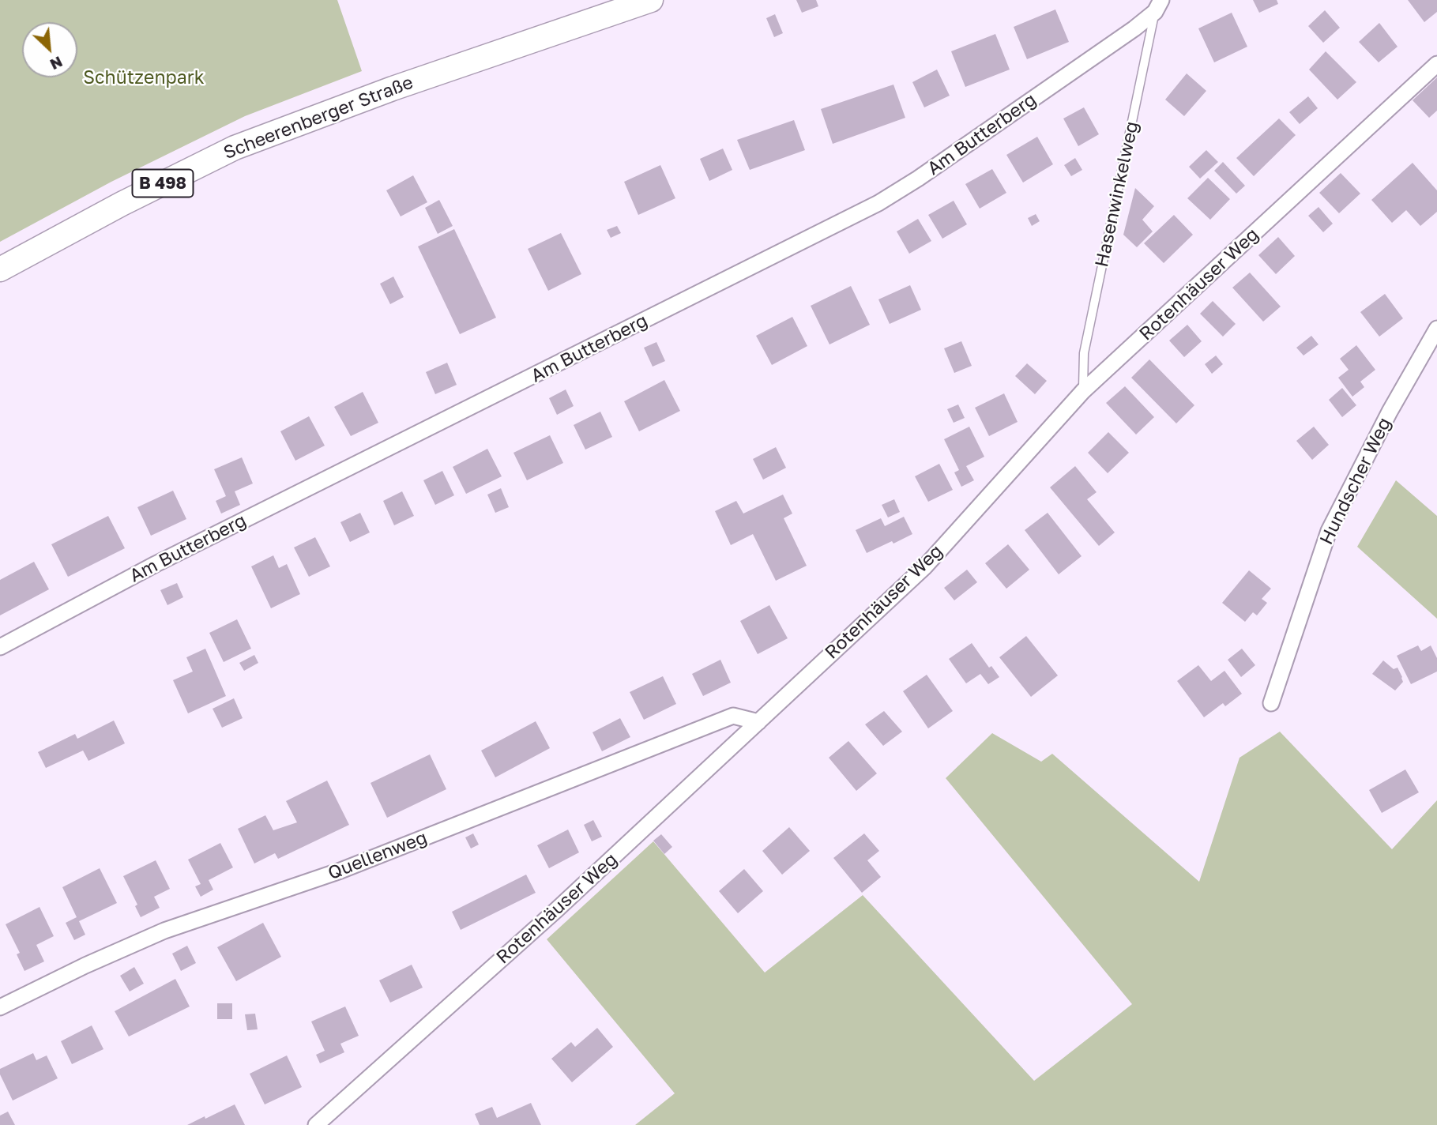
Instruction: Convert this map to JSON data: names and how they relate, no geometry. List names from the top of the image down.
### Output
{
  "streets": {
    "main road": ["Scheerenberger Straße", "B 498"],
    "street": [
      "Am Butterberg",
      "Rotenhäuser Weg",
      "Hundscher Weg",
      "Quellenweg"
    ],
    "lane": ["Hasenwinkelweg"]
  },
  "crossings": [
    ["Am Butterberg", "Hasenwinkelweg"],
    ["Hasenwinkelweg", "Rotenhäuser Weg"],
    ["Rotenhäuser Weg", "Quellenweg"]
  ],
  "parks": ["Schützenpark"],
  "north": "bottom right"
}
